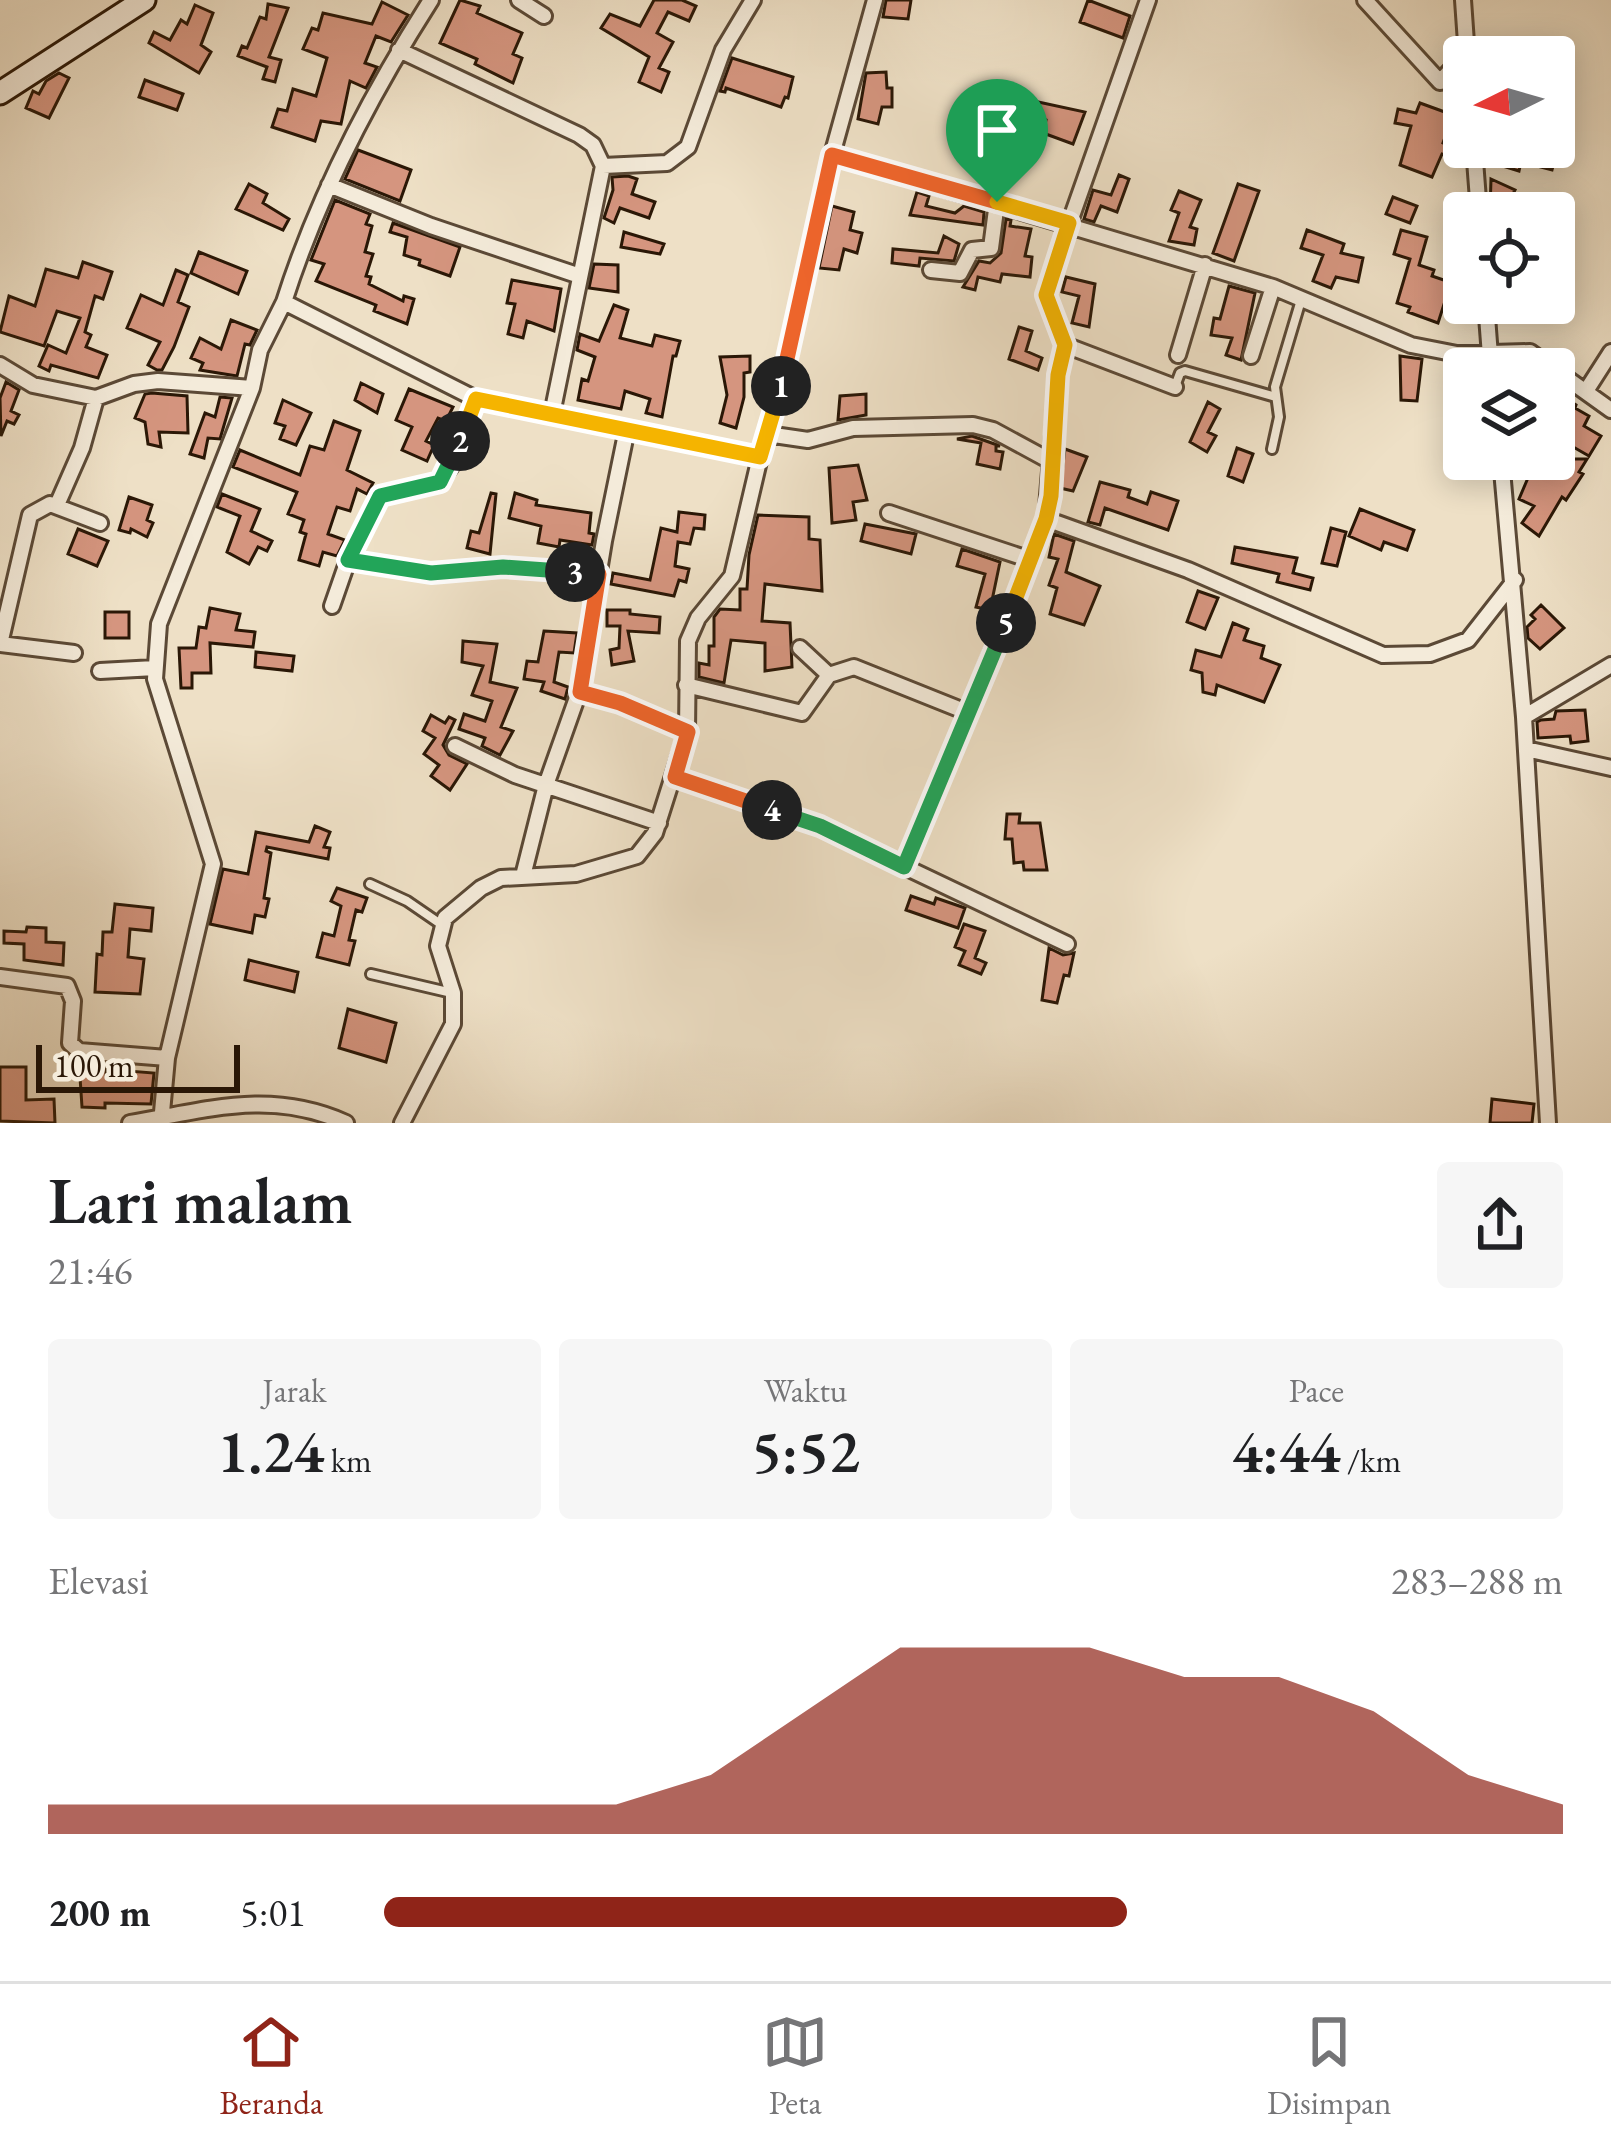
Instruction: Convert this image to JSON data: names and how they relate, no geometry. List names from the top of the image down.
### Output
{
  "scale_bar": "100 m",
  "north": "left",
  "page": {
    "pins": [
      "1",
      "2",
      "3",
      "5",
      "4"
    ],
    "scale": "100 m",
    "heading": ["Lari malam", "21:46"],
    "stats": [
      ["Jarak", "1.24 km"],
      ["Waktu", "5:52"],
      ["Pace", "4:44 /km"]
    ],
    "chart": ["Elevasi", "283–288 m"],
    "list": [
      {
        "name": "200 m",
        "note": "5:01"
      }
    ],
    "tabs": ["Beranda", "Peta", "Disimpan"]
  }
}
